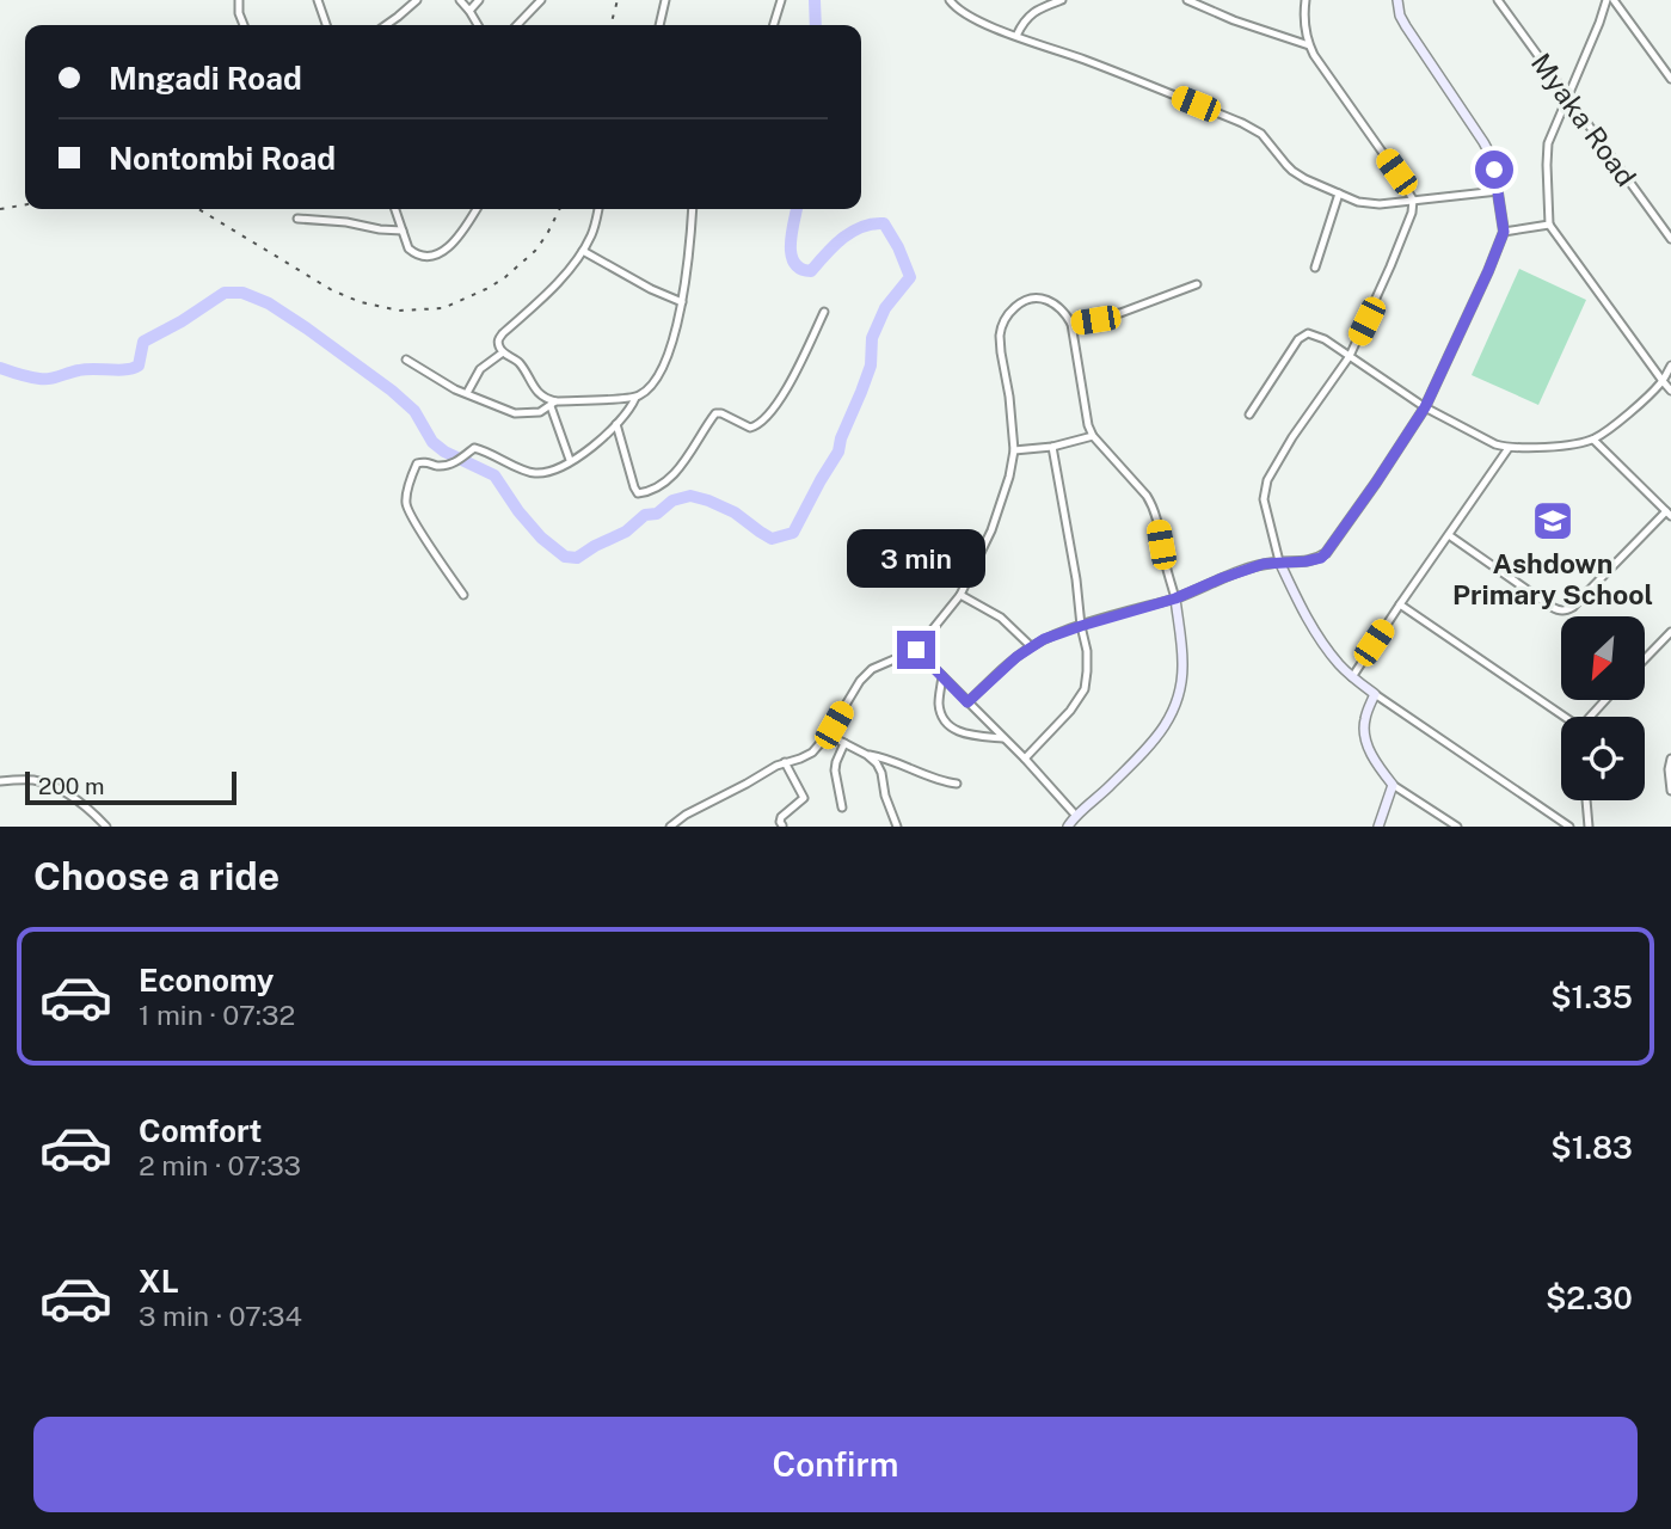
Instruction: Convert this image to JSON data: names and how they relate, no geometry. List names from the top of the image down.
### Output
{
  "streets": {
    "street": ["Myaka Road"]
  },
  "places": {
    "school or university": ["Ashdown Primary School"]
  },
  "scale_bar": "200 m",
  "north": "bottom left",
  "page": {
    "banner": ["Mngadi Road", "Nontombi Road"],
    "bubble": "3 min",
    "scale": "200 m",
    "heading": "Choose a ride",
    "list": [
      {
        "name": "Economy",
        "note": "1 min · 07:32",
        "value": "$1.35"
      },
      {
        "name": "Comfort",
        "note": "2 min · 07:33",
        "value": "$1.83"
      },
      {
        "name": "XL",
        "note": "3 min · 07:34",
        "value": "$2.30"
      }
    ],
    "buttons": "Confirm"
  }
}
